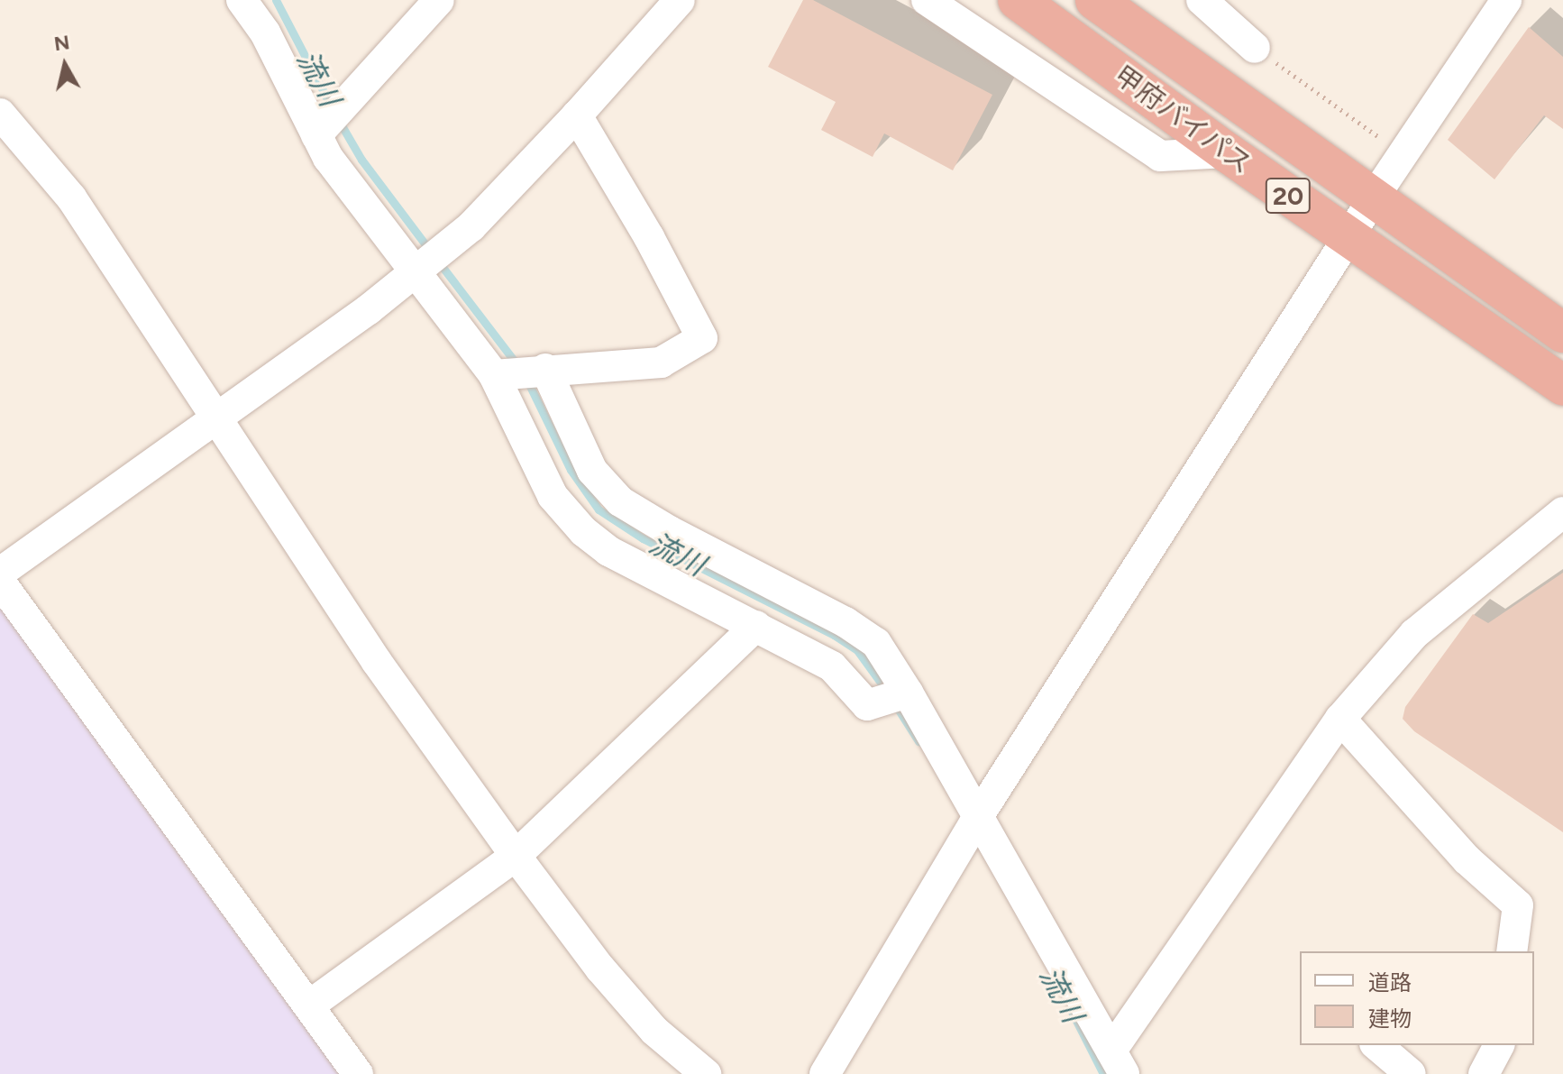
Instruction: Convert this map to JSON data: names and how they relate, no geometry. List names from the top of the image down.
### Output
{
  "streets": {
    "highway": ["甲府バイパス", "20"]
  },
  "water": ["流川"],
  "legend": ["道路", "建物"],
  "north": "top"
}
